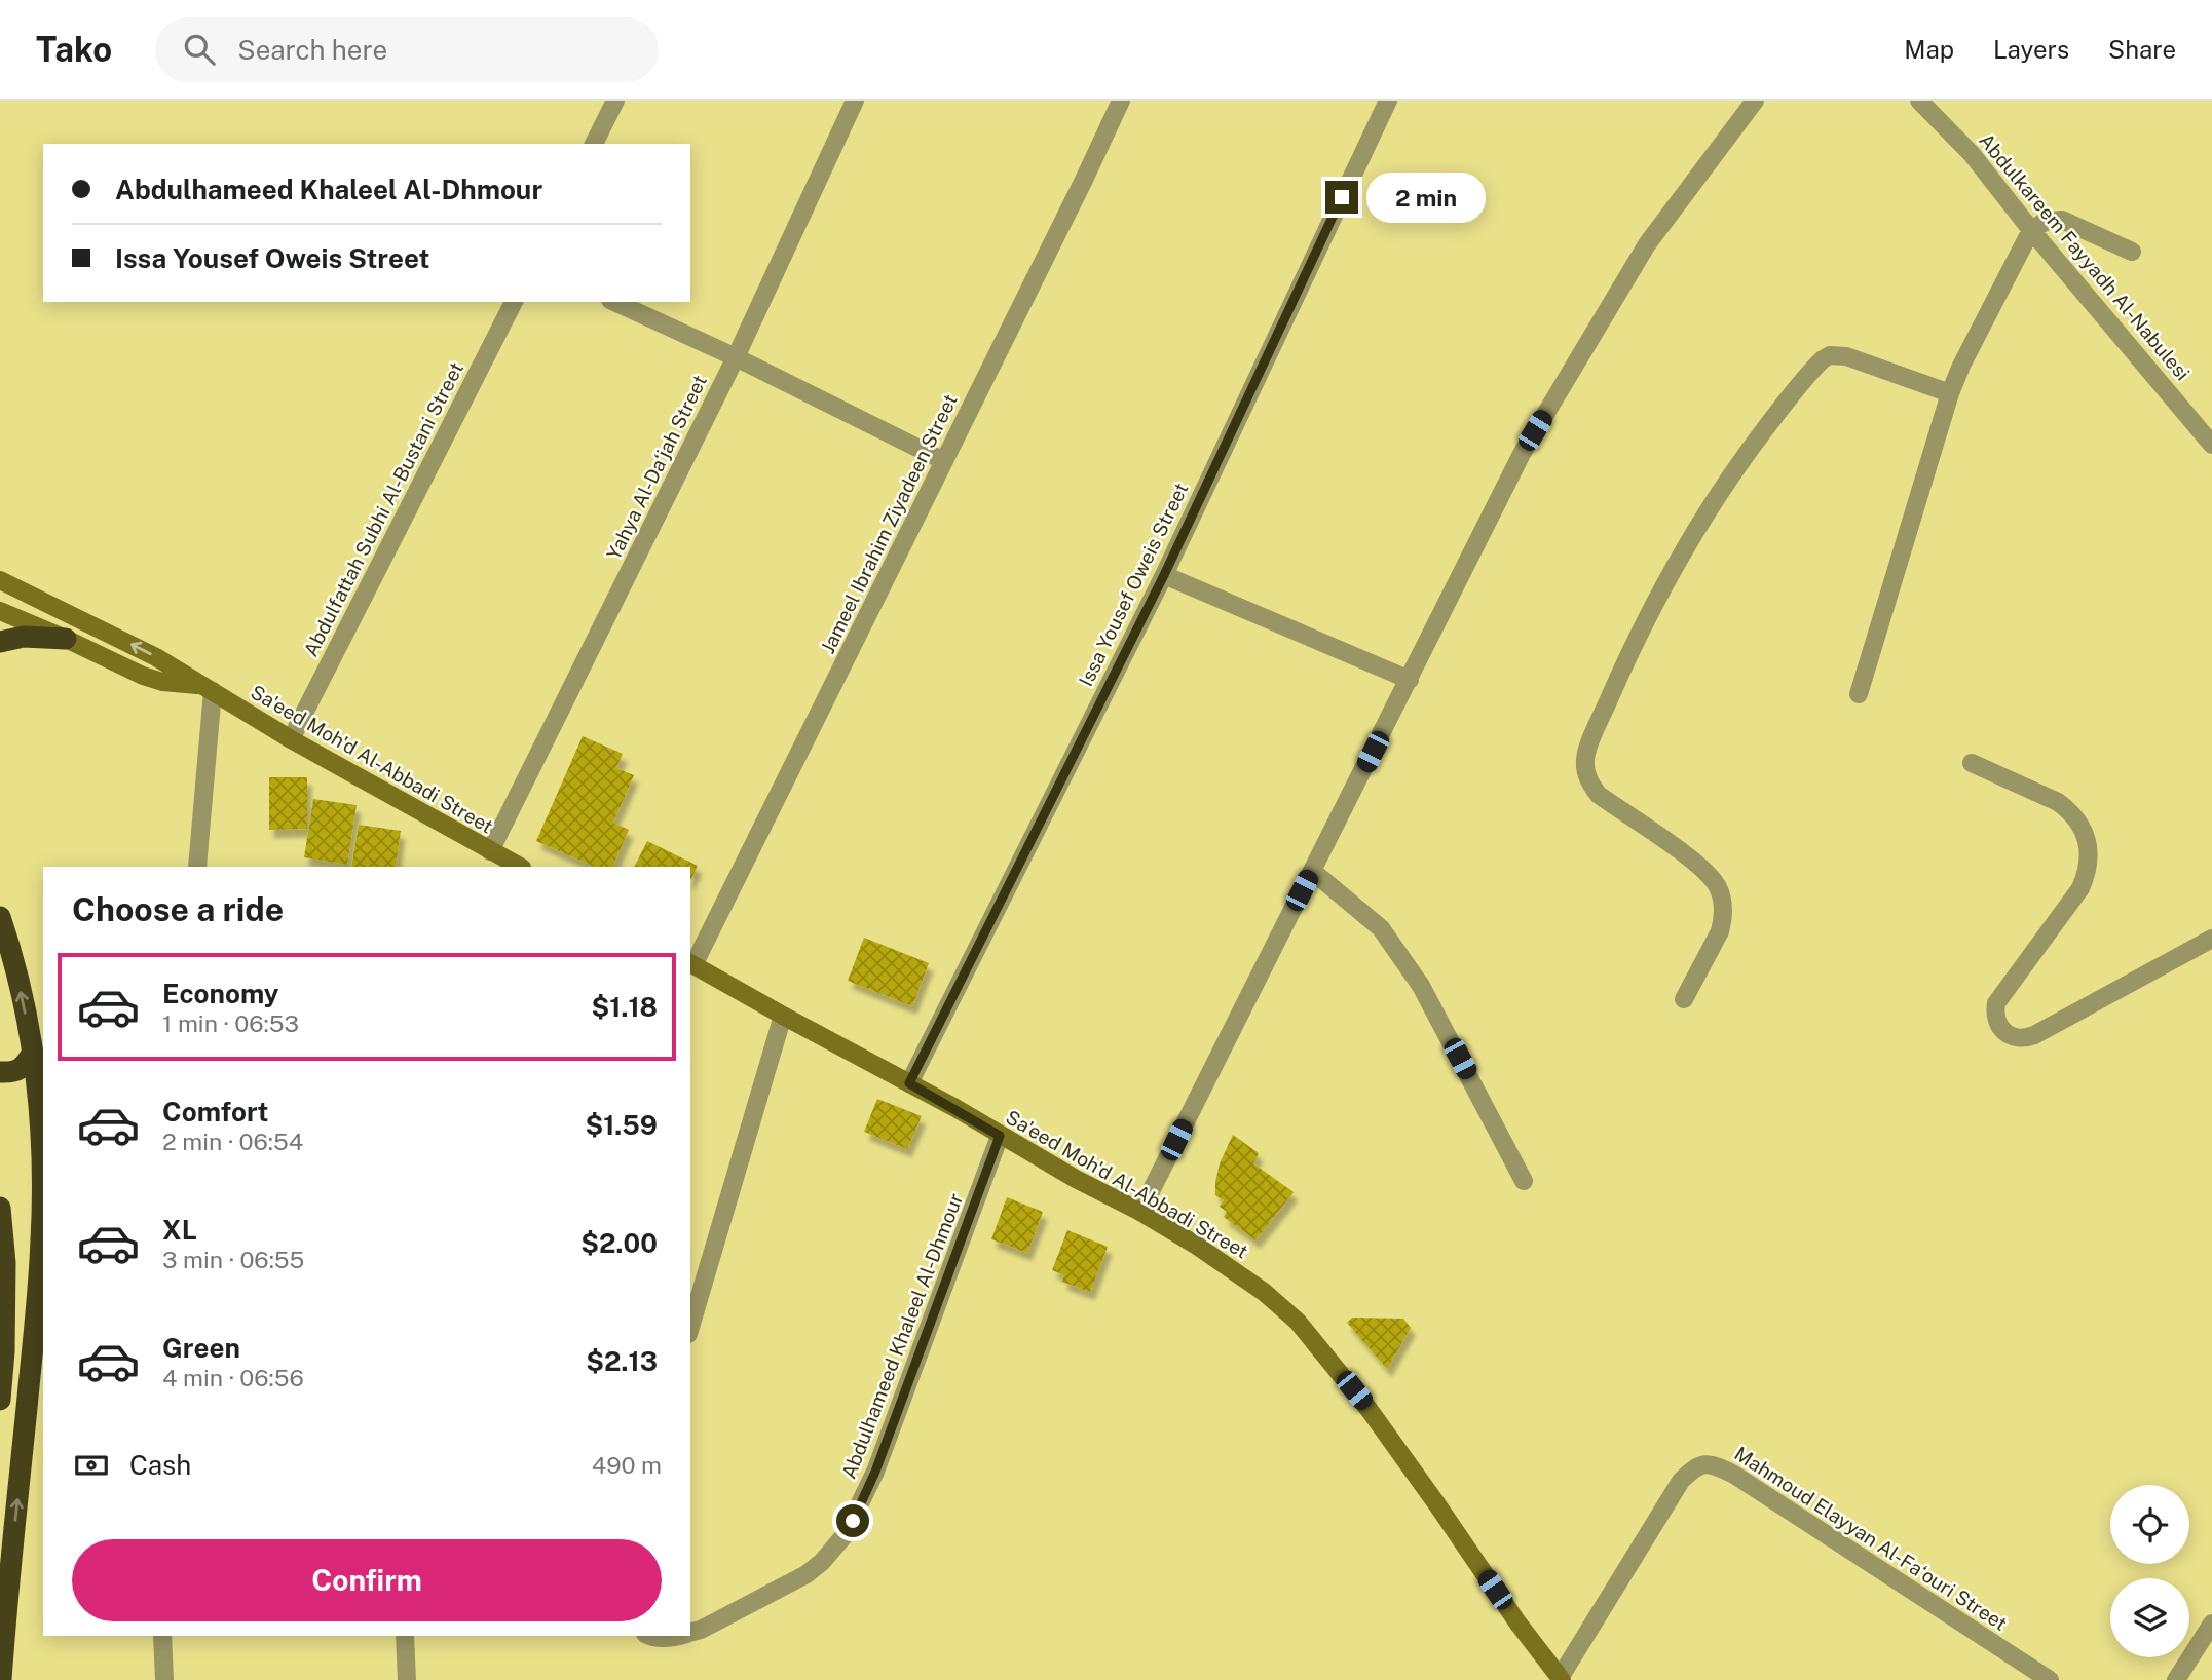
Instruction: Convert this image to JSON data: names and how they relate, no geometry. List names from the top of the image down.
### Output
{
  "streets": {
    "street": [
      "Abdulkareem Fayyadh Al-Nabulesi",
      "Yahya Al-Da‘jah Street",
      "Abdulfattah Subhi Al-Bustani Street",
      "Jameel Ibrahim Ziyadeen Street",
      "Issa Yousef Oweis Street",
      "Sa'eed Moh'd Al-Abbadi Street",
      "Abdulhameed Khaleel Al-Dhmour",
      "Mahmoud Elayyan Al-Fa‘ouri Street"
    ]
  },
  "crossings": [
    ["Yahya Al-Da‘jah Street", "Sa'eed Moh'd Al-Abbadi Street"],
    ["Abdulfattah Subhi Al-Bustani Street", "Sa'eed Moh'd Al-Abbadi Street"],
    ["Jameel Ibrahim Ziyadeen Street", "Sa'eed Moh'd Al-Abbadi Street"],
    ["Issa Yousef Oweis Street", "Sa'eed Moh'd Al-Abbadi Street"],
    ["Sa'eed Moh'd Al-Abbadi Street", "Abdulhameed Khaleel Al-Dhmour"],
    ["Sa'eed Moh'd Al-Abbadi Street", "Mahmoud Elayyan Al-Fa‘ouri Street"]
  ],
  "page": {
    "header": "Tako",
    "search": "Search here",
    "nav": ["Map", "Layers", "Share"],
    "banner": ["Abdulhameed Khaleel Al-Dhmour", "Issa Yousef Oweis Street"],
    "bubble": "2 min",
    "heading": "Choose a ride",
    "list": [
      {
        "name": "Economy",
        "note": "1 min · 06:53",
        "value": "$1.18"
      },
      {
        "name": "Comfort",
        "note": "2 min · 06:54",
        "value": "$1.59"
      },
      {
        "name": "XL",
        "note": "3 min · 06:55",
        "value": "$2.00"
      },
      {
        "name": "Green",
        "note": "4 min · 06:56",
        "value": "$2.13"
      }
    ],
    "pay": ["Cash", "490 m"],
    "buttons": "Confirm"
  }
}
